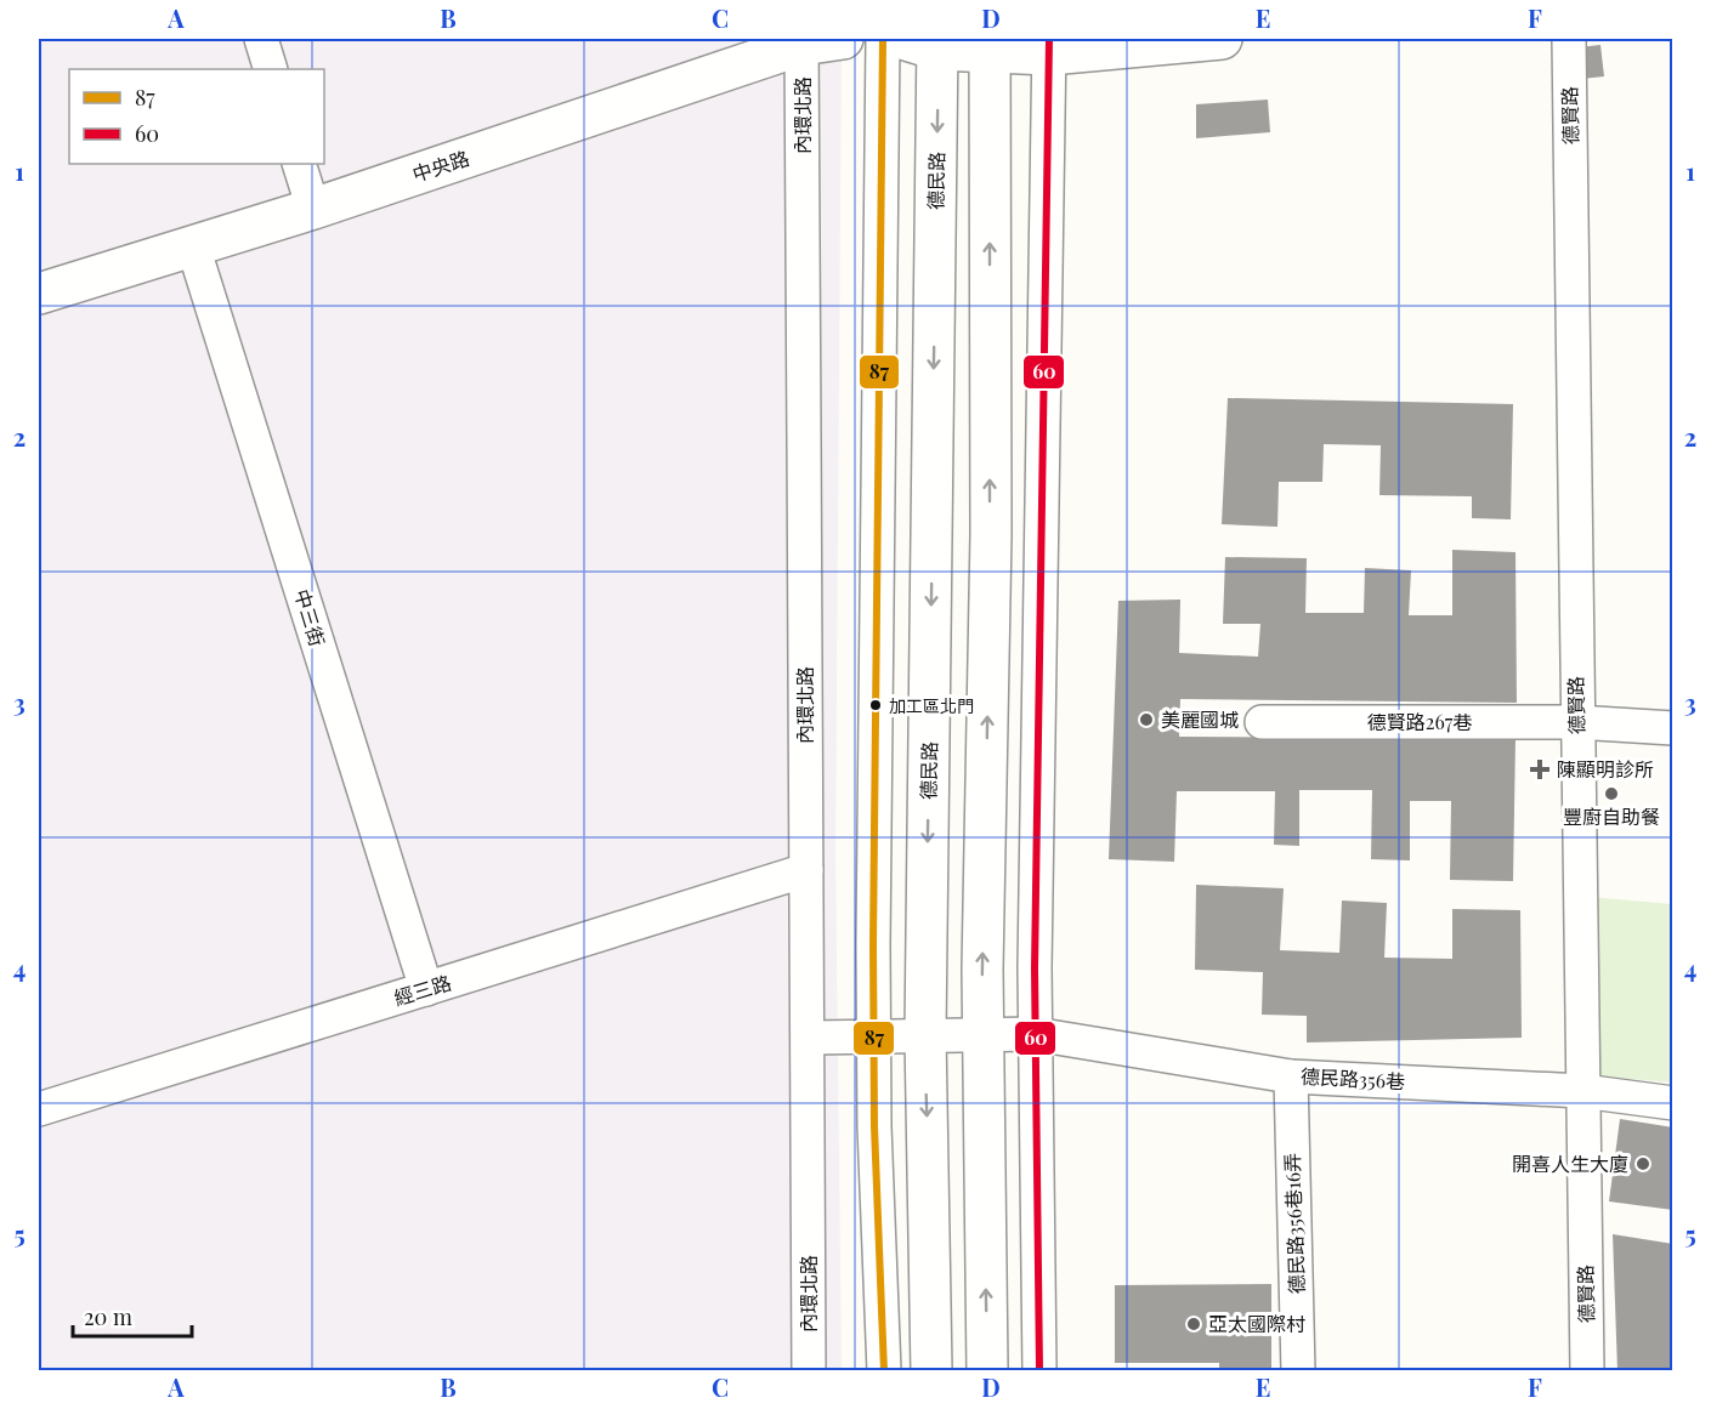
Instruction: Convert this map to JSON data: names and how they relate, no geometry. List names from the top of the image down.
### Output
{
  "streets": {
    "street": [
      "內環北路",
      "德賢路",
      "中央路",
      "德民路",
      "中三街",
      "德賢路267巷",
      "經三路",
      "德民路356巷",
      "德民路356巷16弄"
    ]
  },
  "crossings": [
    ["內環北路", "中央路"],
    ["內環北路", "經三路"],
    ["內環北路", "德民路356巷"],
    ["德賢路", "德賢路267巷"],
    ["德賢路", "德民路356巷"],
    ["中央路", "中三街"],
    ["德民路", "德民路356巷"],
    ["中三街", "經三路"],
    ["德民路356巷", "德民路356巷16弄"]
  ],
  "places": {
    "other": [
      "加工區北門",
      "美麗國城",
      "豐廚自助餐",
      "開喜人生大廈",
      "亞太國際村"
    ],
    "health": ["陳顯明診所"]
  },
  "lines": ["transit line 87", "transit line 60"],
  "legend": ["87", "60"],
  "scale_bar": "20 m",
  "grid": {
    "columns": [
      "A",
      "B",
      "C",
      "D",
      "E",
      "F"
    ],
    "rows": [
      "1",
      "2",
      "3",
      "4",
      "5"
    ]
  }
}
